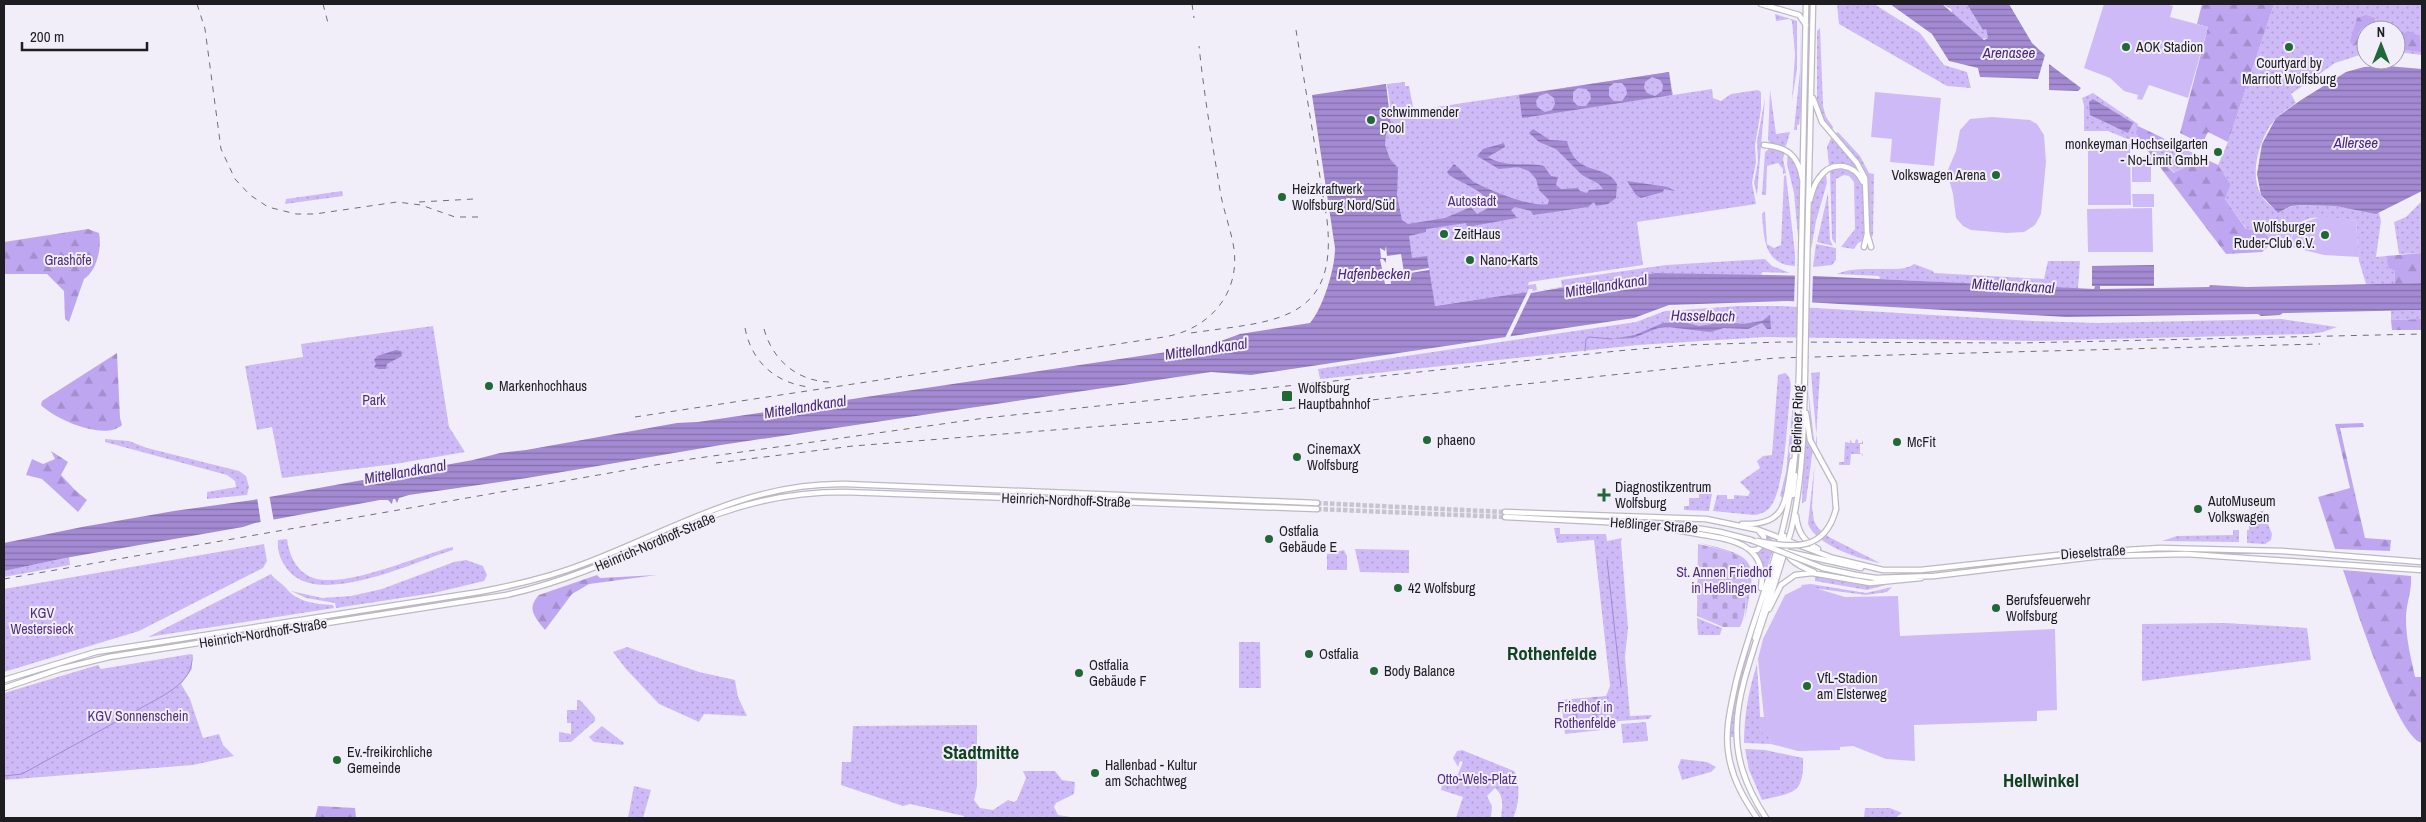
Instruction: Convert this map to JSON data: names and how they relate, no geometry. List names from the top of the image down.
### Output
{
  "streets": {
    "main road": [
      "Berliner Ring",
      "Heinrich-Nordhoff-Straße",
      "Heßlinger Straße",
      "Dieselstraße"
    ]
  },
  "crossings": [
    ["Berliner Ring", "Dieselstraße"],
    ["Heßlinger Straße", "Dieselstraße"]
  ],
  "districts": ["Rothenfelde", "Stadtmitte", "Hellwinkel"],
  "water": [
    "Arenasee",
    "Allersee",
    "Hafenbecken",
    "Mittellandkanal",
    "Hasselbach"
  ],
  "parks": [
    "Autostadt",
    "Grashöfe",
    "Park",
    "St. Annen Friedhof in Heßlingen",
    "KGV Westersieck",
    "Friedhof in Rothenfelde",
    "KGV Sonnenschein",
    "Otto-Wels-Platz"
  ],
  "places": {
    "other": [
      "AOK Stadion",
      "Courtyard by Marriott Wolfsburg",
      "schwimmender Pool",
      "monkeyman Hochseilgarten - No-Limit GmbH",
      "Volkswagen Arena",
      "Heizkraftwerk Wolfsburg Nord/Süd",
      "ZeitHaus",
      "Wolfsburger Ruder-Club e.V.",
      "Nano-Karts",
      "Markenhochhaus",
      "phaeno",
      "McFit",
      "CinemaxX Wolfsburg",
      "AutoMuseum Volkswagen",
      "Ostfalia Gebäude E",
      "42 Wolfsburg",
      "Berufsfeuerwehr Wolfsburg",
      "Ostfalia",
      "Body Balance",
      "Ostfalia Gebäude F",
      "VfL-Stadion am Elsterweg",
      "Ev.-freikirchliche Gemeinde",
      "Hallenbad - Kultur am Schachtweg"
    ],
    "transit": ["Wolfsburg Hauptbahnhof"],
    "health": ["Diagnostikzentrum Wolfsburg"]
  },
  "scale_bar": "200 m",
  "north": "top"
}
